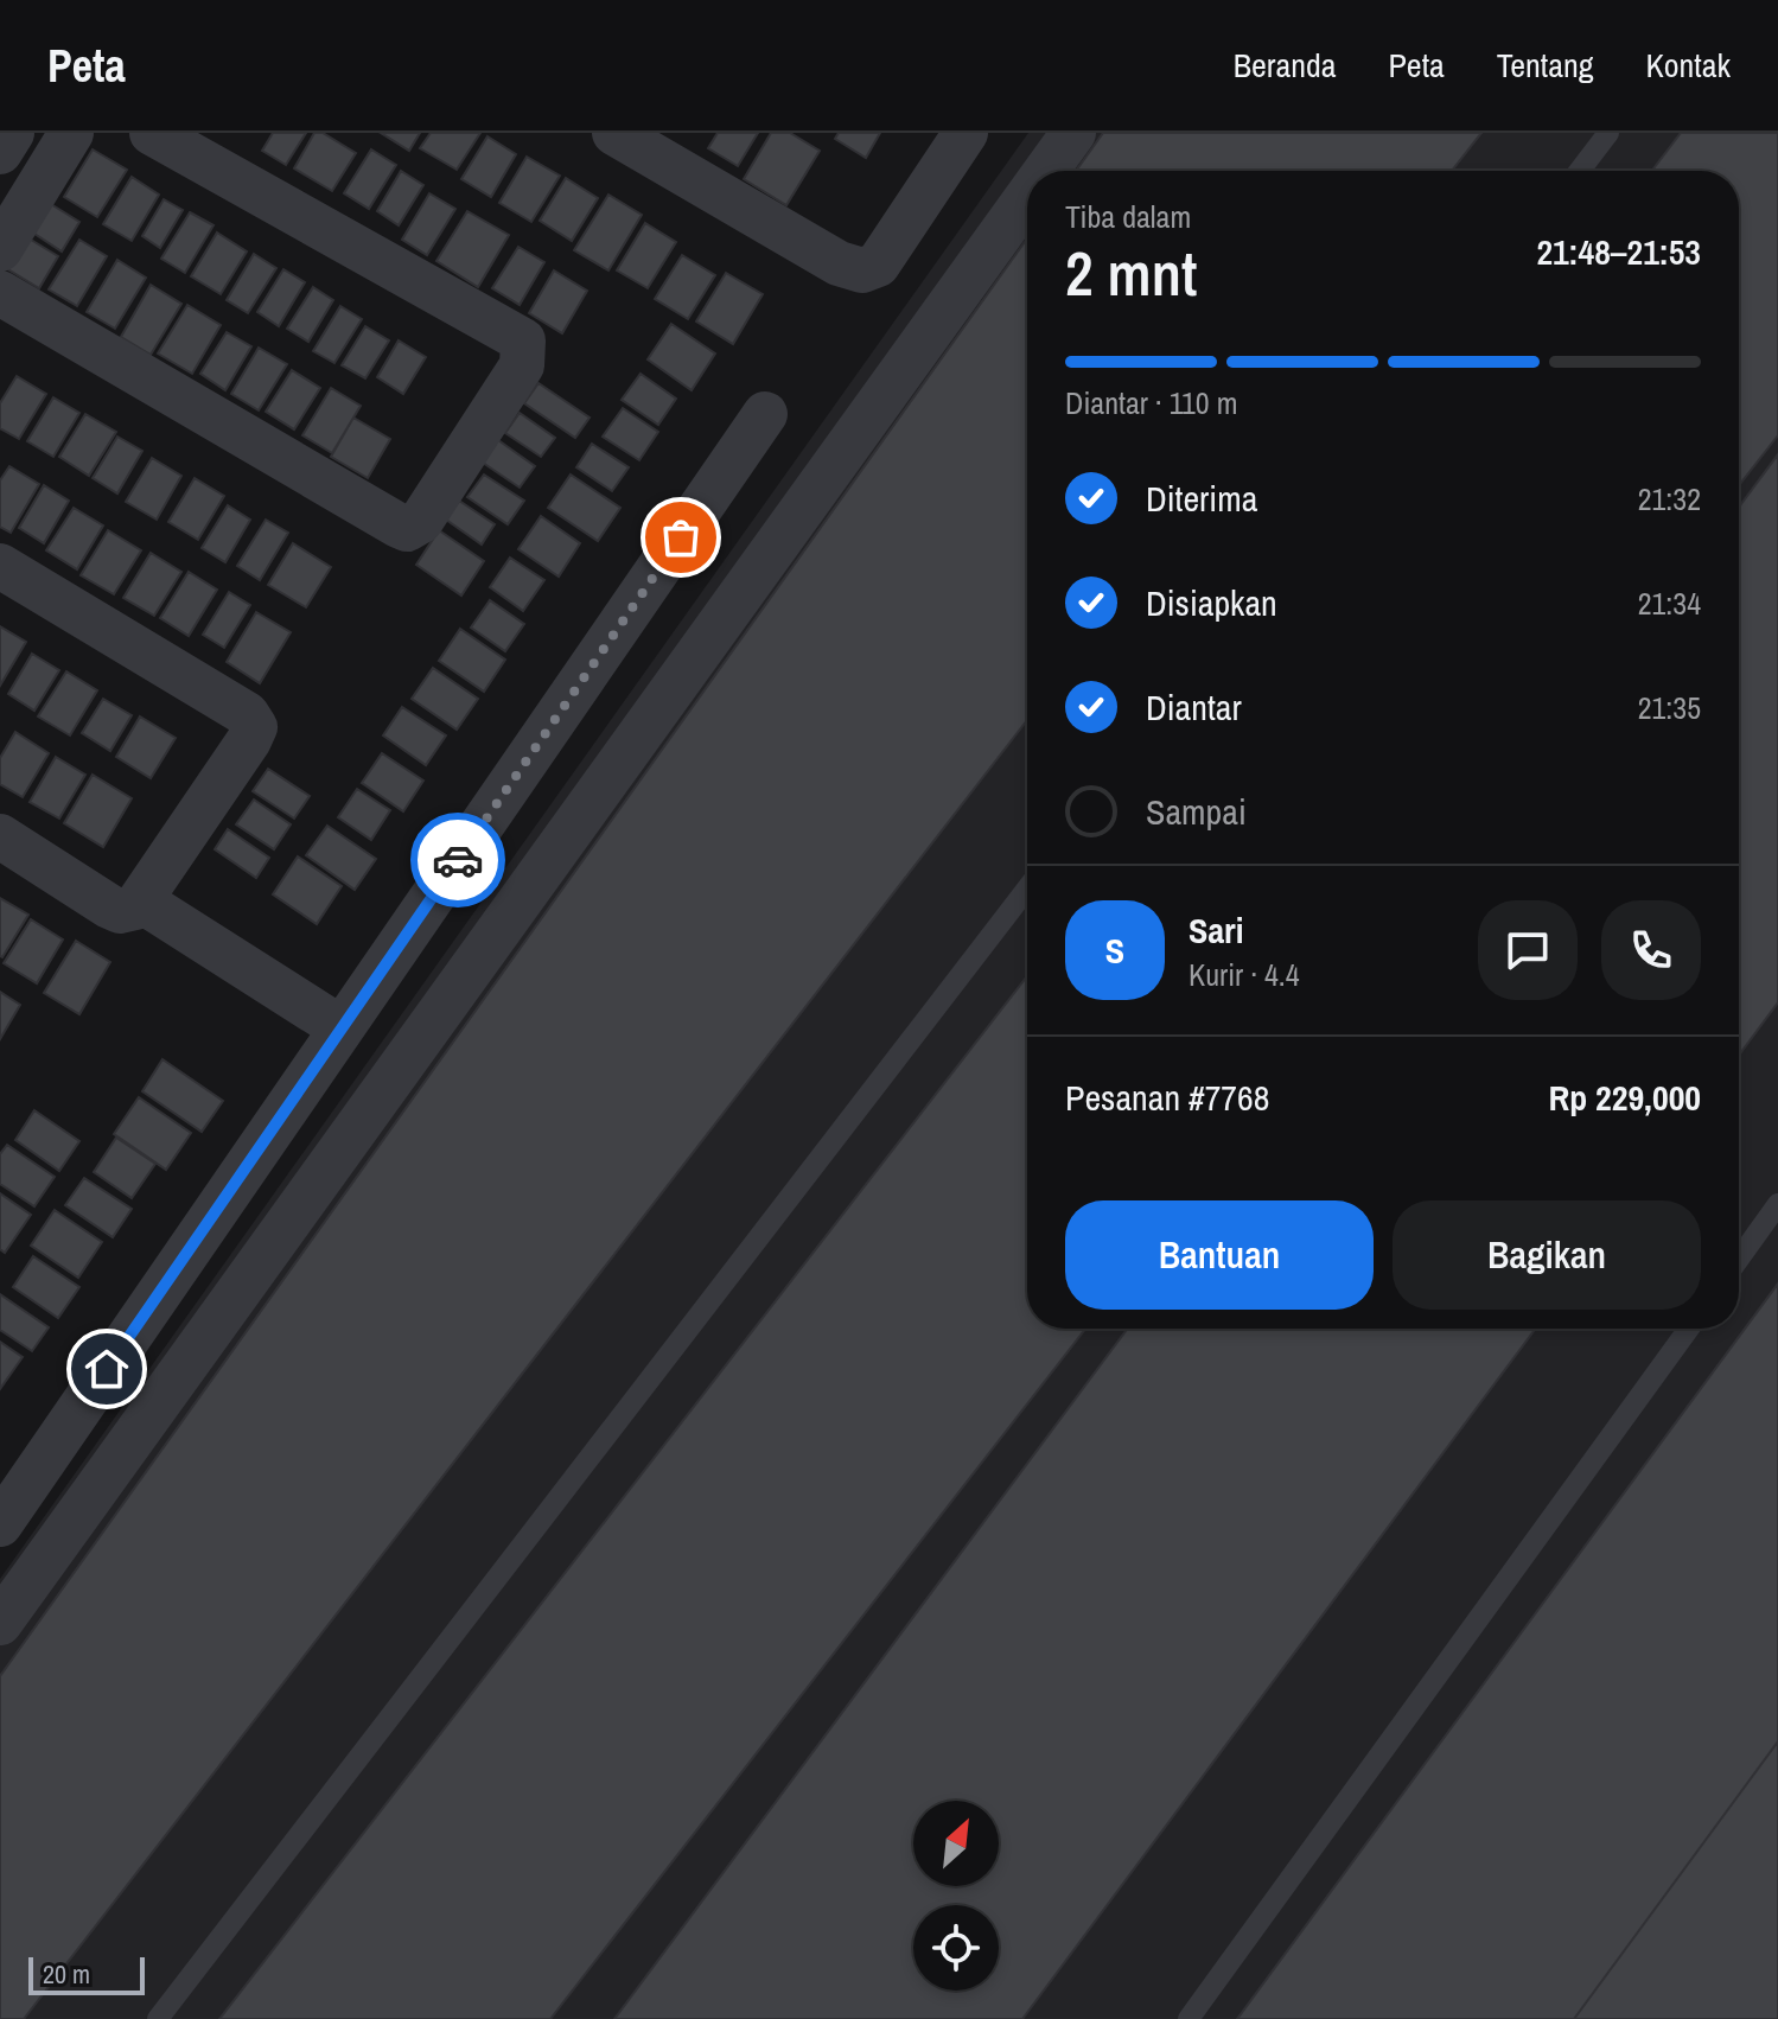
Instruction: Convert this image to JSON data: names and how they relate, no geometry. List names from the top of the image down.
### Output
{
  "scale_bar": "20 m",
  "north": "top right",
  "page": {
    "header": "Peta",
    "nav": [
      "Beranda",
      "Peta",
      "Tentang",
      "Kontak"
    ],
    "heading": ["2 mnt", "Tiba dalam", "21:48–21:53"],
    "panel": [
      "Sari",
      "Kurir · 4.4",
      "Pesanan #7768",
      "Rp 229,000"
    ],
    "bar": "Diantar · 110 m",
    "list": [
      ["Diterima", "21:32"],
      ["Disiapkan", "21:34"],
      ["Diantar", "21:35"],
      "Sampai"
    ],
    "round": "S",
    "buttons": ["Bantuan", "Bagikan"],
    "scale": "20 m"
  }
}
